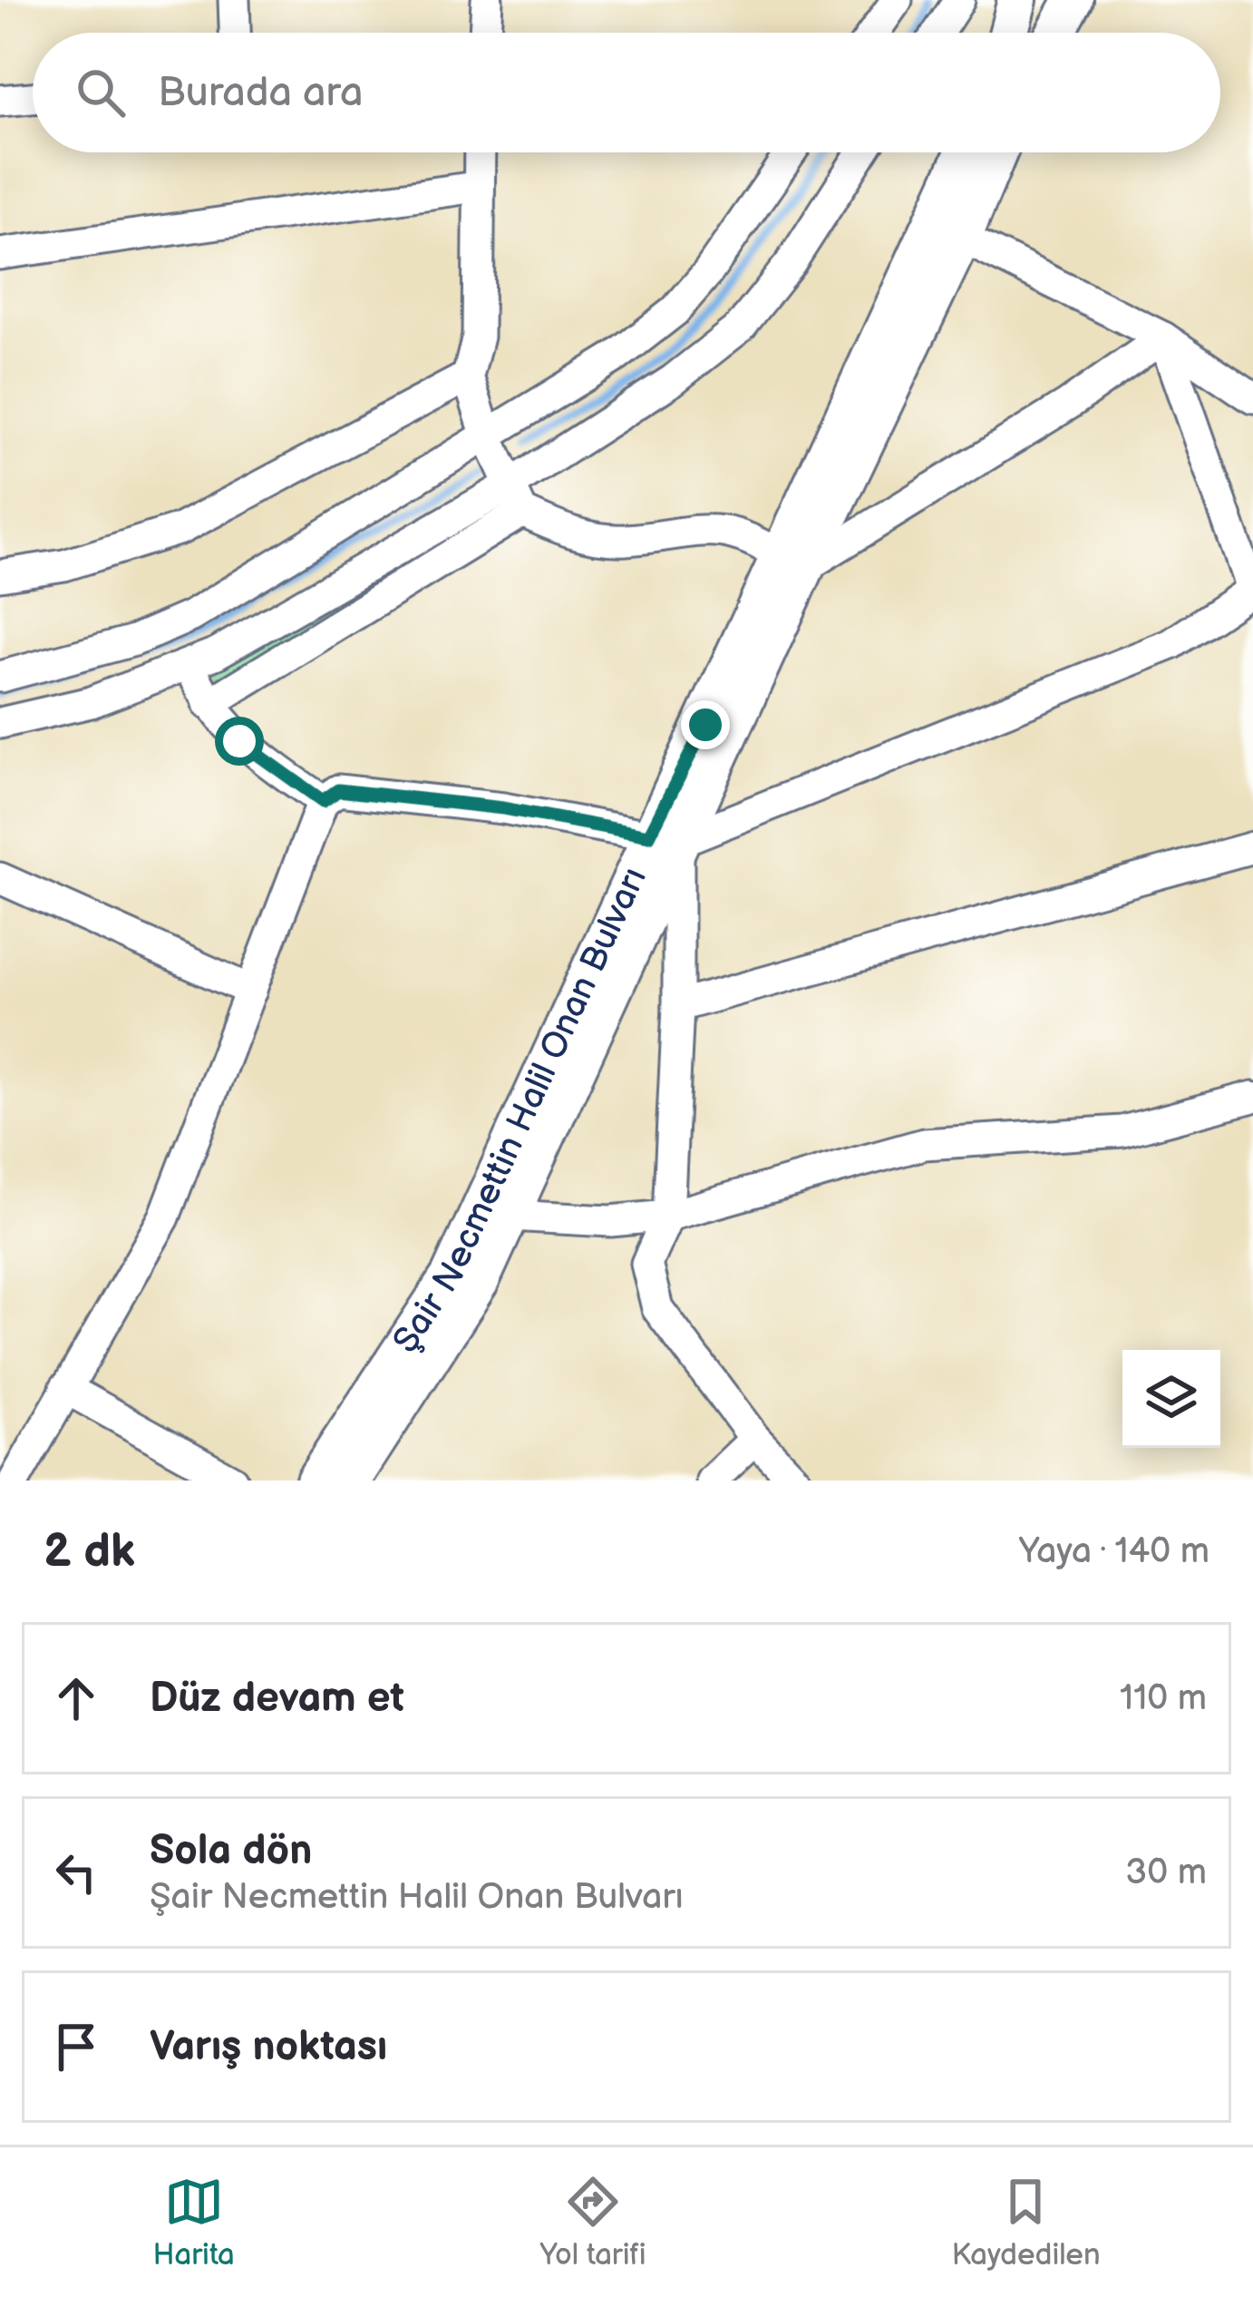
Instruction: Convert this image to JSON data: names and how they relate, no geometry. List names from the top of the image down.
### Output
{
  "streets": {
    "main road": ["Şair Necmettin Halil Onan Bulvarı"]
  },
  "page": {
    "search": "Burada ara",
    "heading": ["2 dk", "Yaya · 140 m"],
    "list": [
      ["Düz devam et", "110 m"],
      ["Sola dön", "Şair Necmettin Halil Onan Bulvarı", "30 m"],
      "Varış noktası"
    ],
    "nav": ["Harita", "Yol tarifi", "Kaydedilen"]
  }
}
